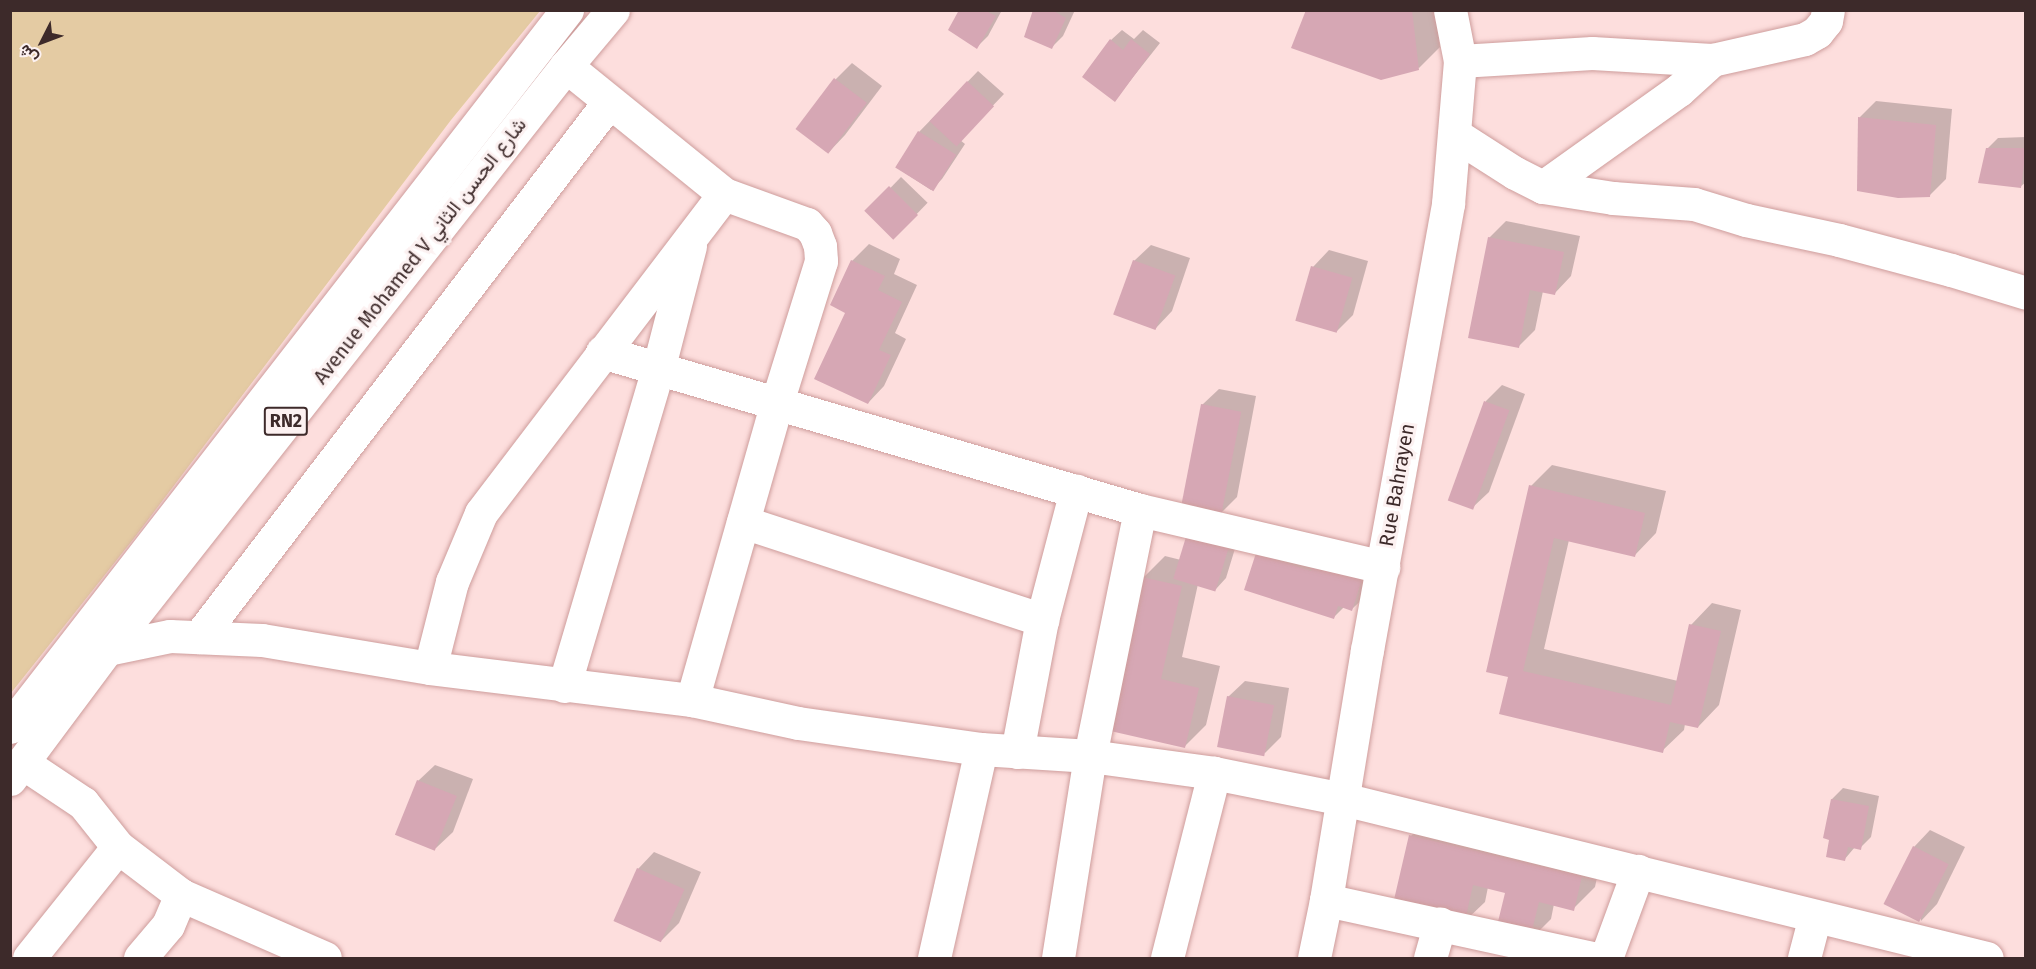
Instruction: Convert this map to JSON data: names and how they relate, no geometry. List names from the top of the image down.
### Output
{
  "streets": {
    "main road": ["Avenue Mohamed V شارع الحسن الثاني", "RN2", "Rue Bahrayen"]
  },
  "north": "bottom left"
}
